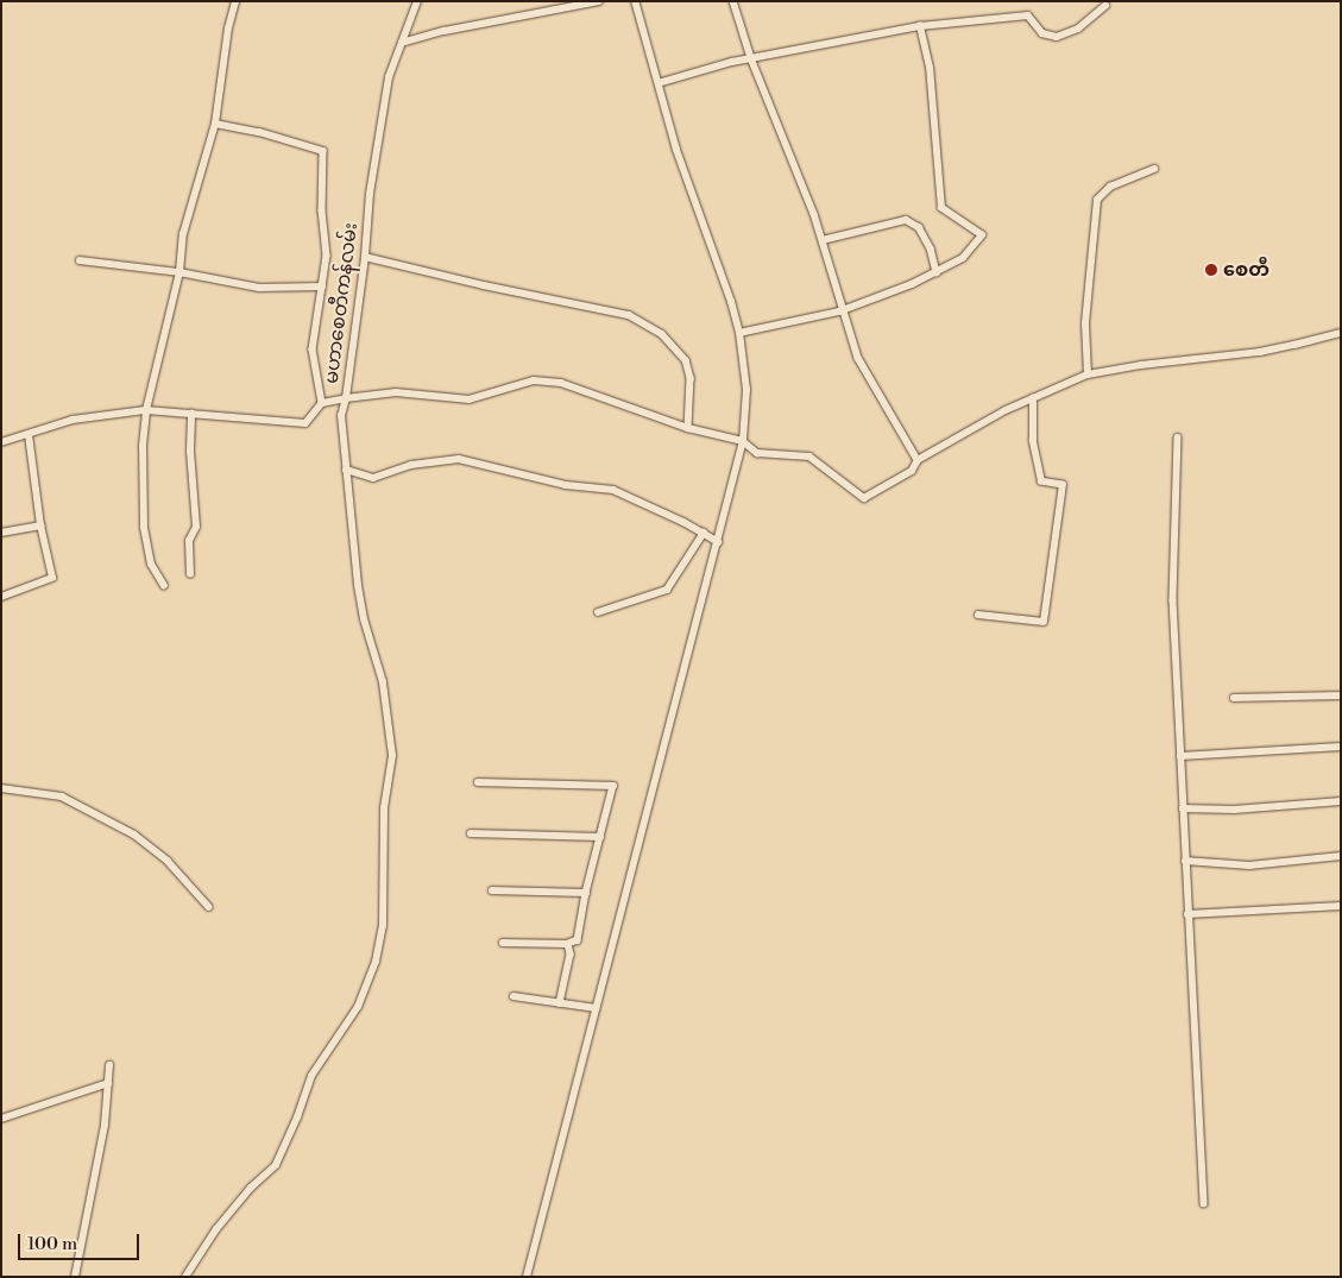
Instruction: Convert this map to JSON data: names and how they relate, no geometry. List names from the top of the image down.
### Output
{
  "streets": {
    "street": ["မဟာစေတီကန်လမ်း"]
  },
  "places": ["စေတီ"],
  "scale_bar": "100 m"
}
